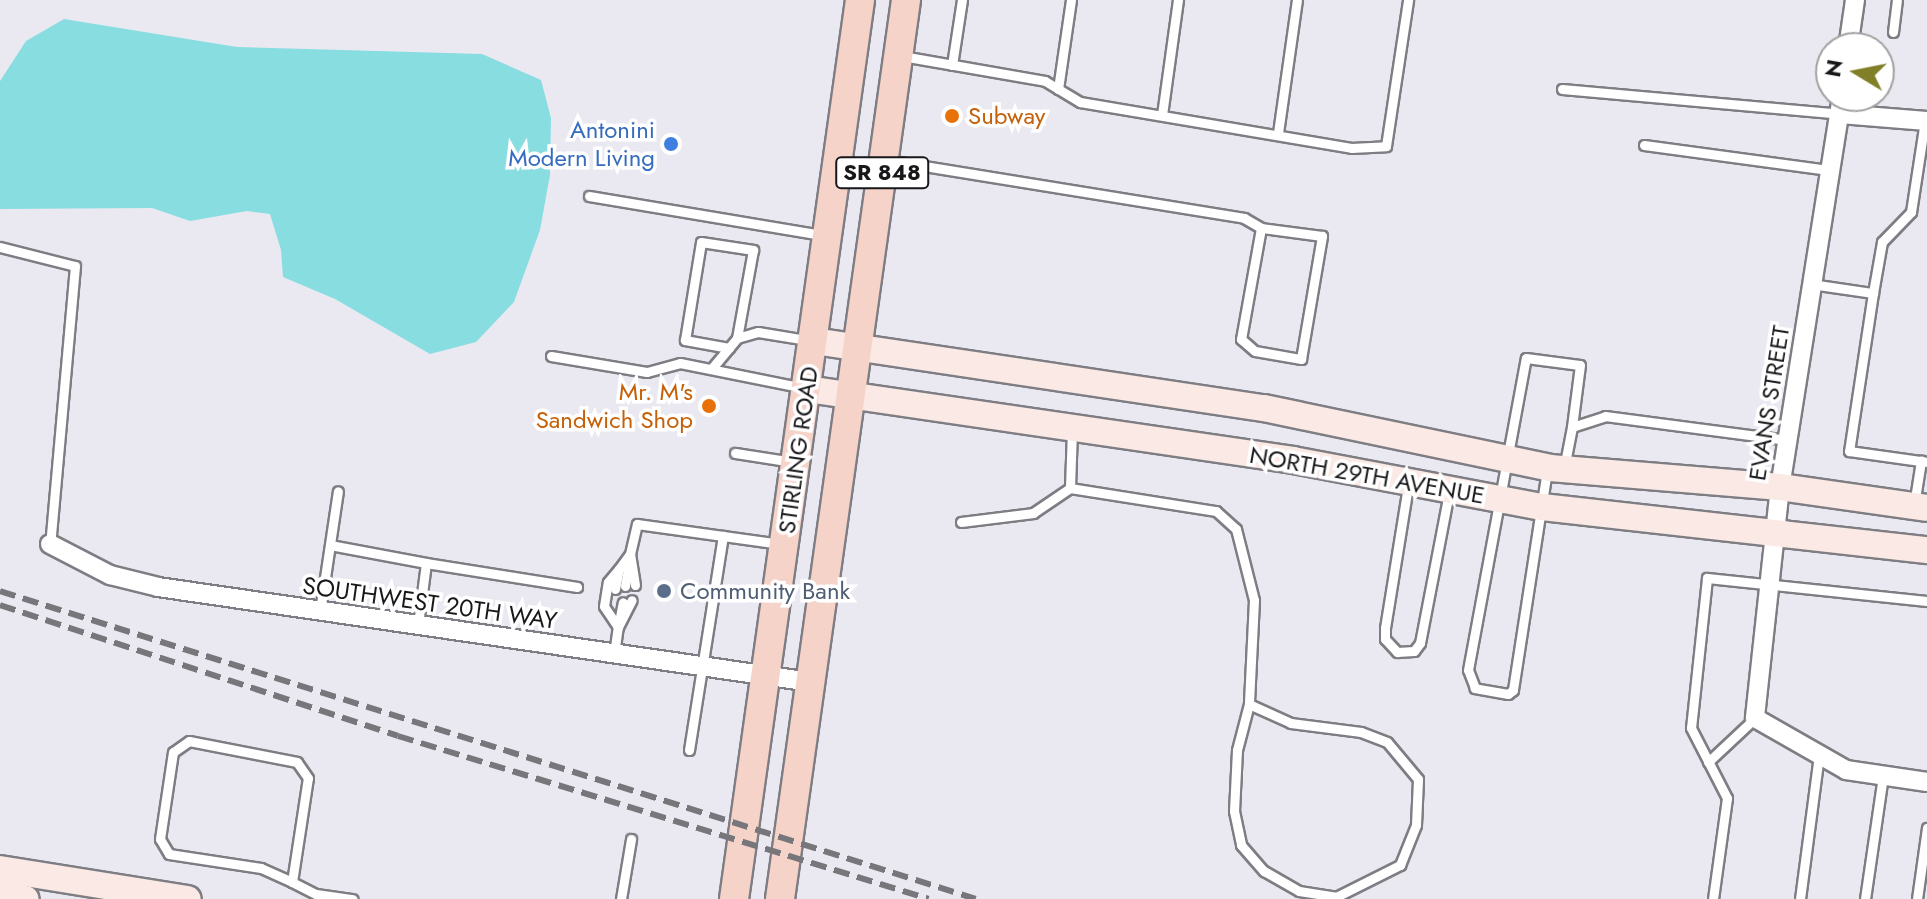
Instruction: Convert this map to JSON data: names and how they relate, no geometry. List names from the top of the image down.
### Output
{
  "streets": {
    "main road": ["SR 848", "STIRLING ROAD"],
    "street": ["EVANS STREET", "NORTH 29TH AVENUE", "SOUTHWEST 20TH WAY"]
  },
  "crossings": [
    ["EVANS STREET", "NORTH 29TH AVENUE"],
    ["STIRLING ROAD", "NORTH 29TH AVENUE"],
    ["STIRLING ROAD", "SOUTHWEST 20TH WAY"]
  ],
  "places": [
    "Subway",
    "Antonini Modern Living",
    "Mr. M's Sandwich Shop",
    "Community Bank"
  ],
  "north": "left"
}
